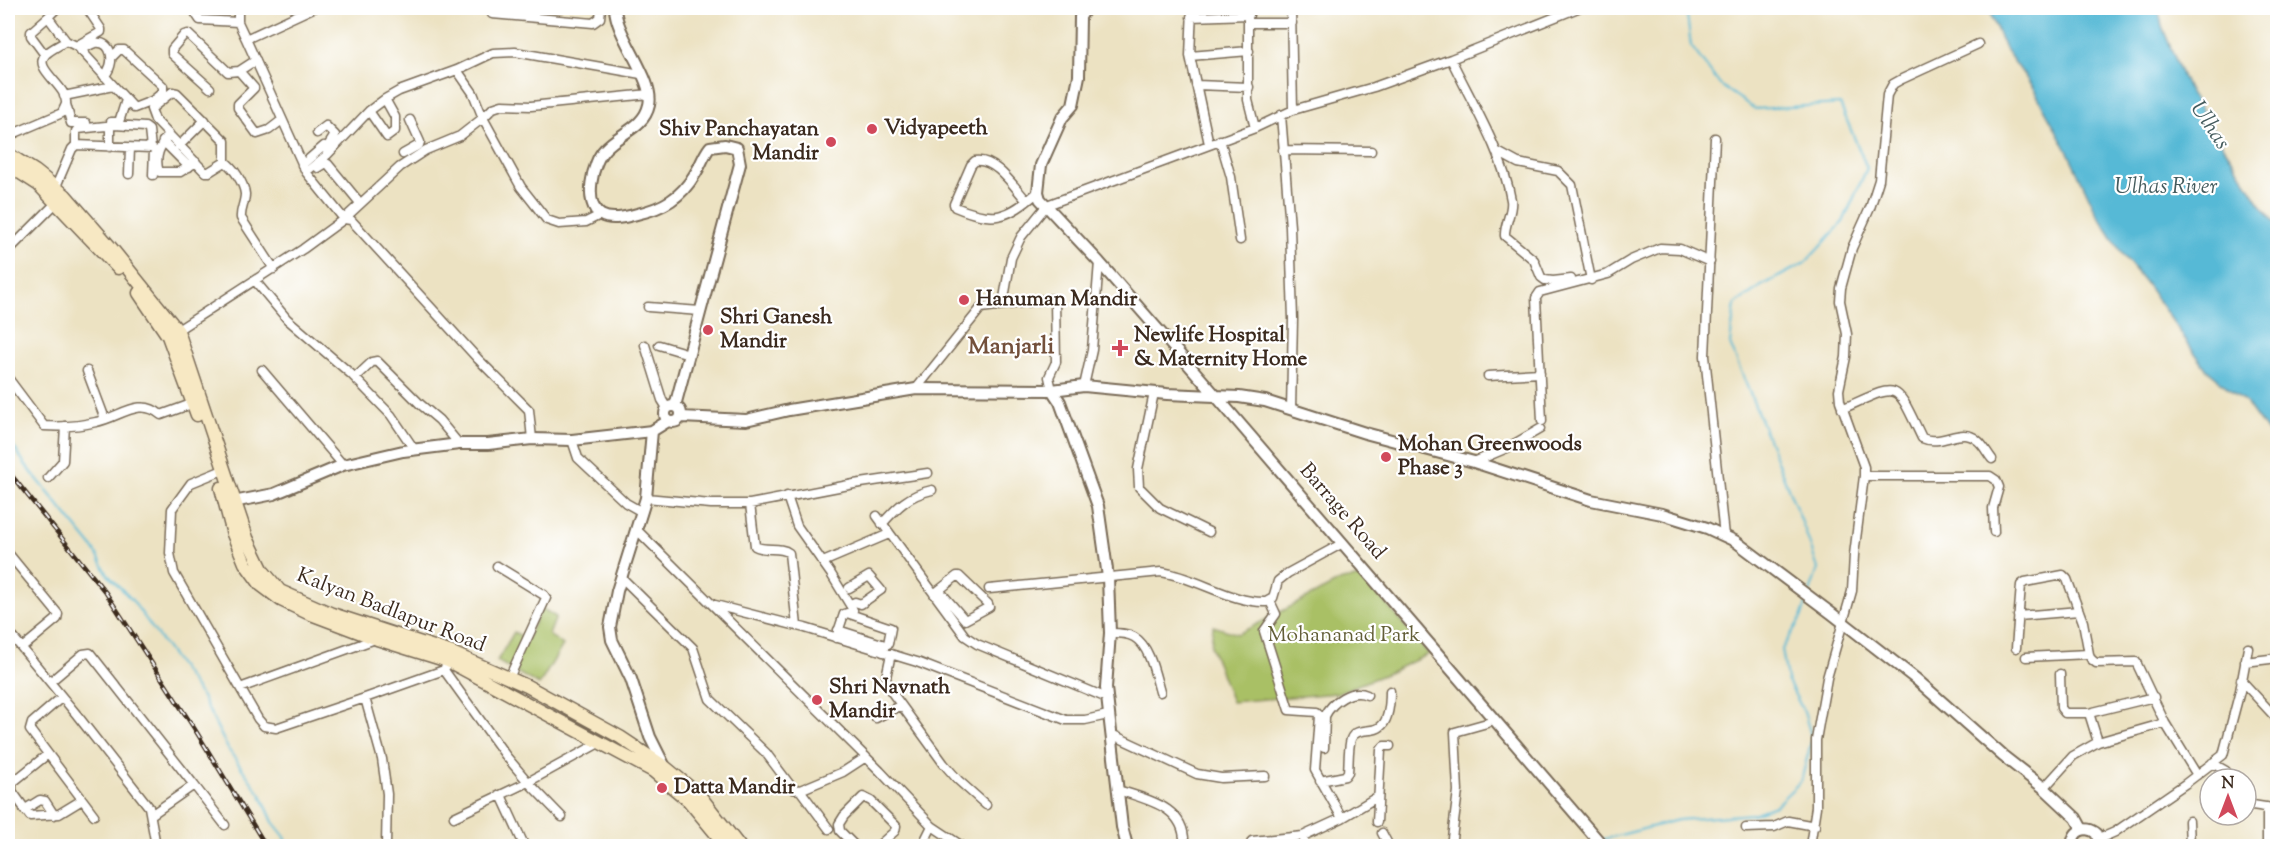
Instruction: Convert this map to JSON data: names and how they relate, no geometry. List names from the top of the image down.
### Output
{
  "streets": {
    "main road": ["Kalyan Badlapur Road"],
    "street": ["Barrage Road"]
  },
  "districts": ["Manjarli"],
  "water": ["Ulhas", "Ulhas River"],
  "parks": ["Mohananad Park"],
  "places": {
    "other": [
      "Vidyapeeth",
      "Shiv Panchayatan Mandir",
      "Hanuman Mandir",
      "Shri Ganesh Mandir",
      "Mohan Greenwoods Phase 3",
      "Shri Navnath Mandir",
      "Datta Mandir"
    ],
    "health": ["Newlife Hospital & Maternity Home"]
  },
  "north": "top"
}
